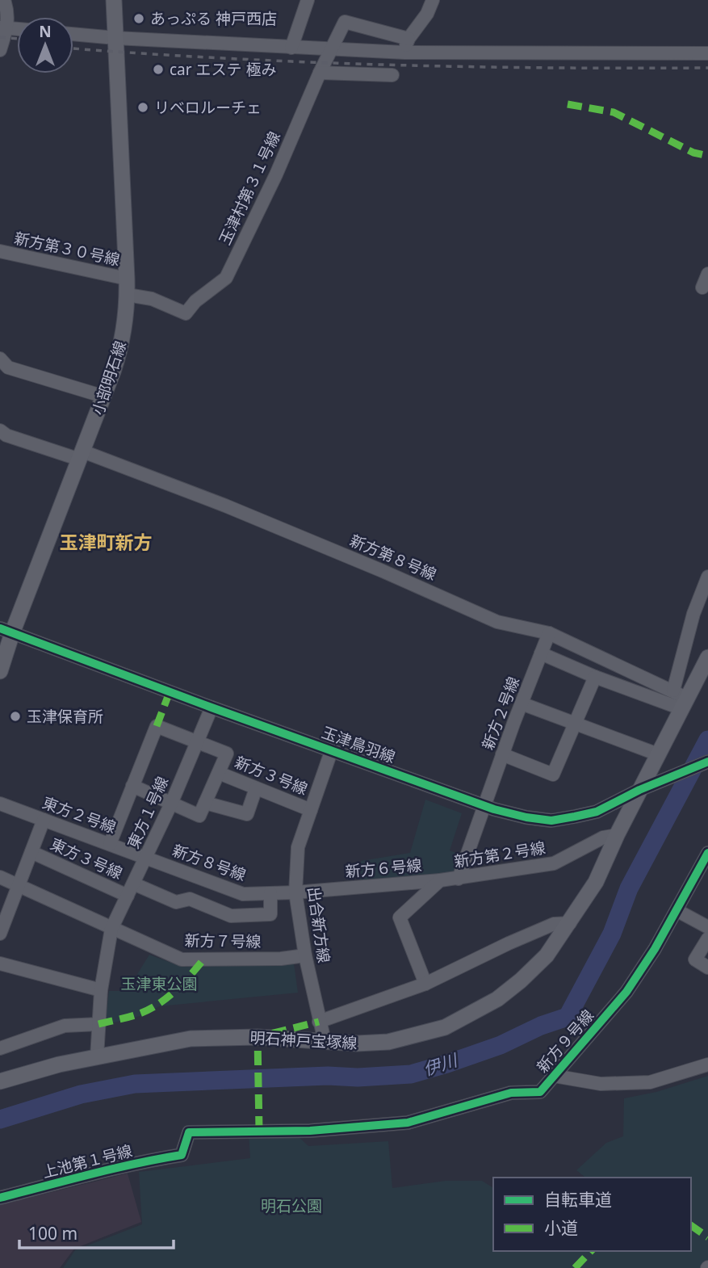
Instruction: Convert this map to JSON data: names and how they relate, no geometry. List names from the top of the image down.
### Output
{
  "streets": {
    "main road": ["小部明石線", "明石神戸宝塚線"],
    "street": [
      "玉津村第３１号線",
      "新方第３０号線",
      "新方第８号線",
      "新方２号線",
      "玉津鳥羽線",
      "新方３号線",
      "東方１号線",
      "東方２号線",
      "新方第２号線",
      "東方３号線",
      "新方８号線",
      "新方６号線",
      "出合新方線",
      "新方７号線",
      "新方９号線",
      "上池第１号線"
    ]
  },
  "crossings": [
    ["玉津村第３１号線", "新方第３０号線"],
    ["玉津村第３１号線", "小部明石線"],
    ["新方第３０号線", "小部明石線"],
    ["小部明石線", "新方第８号線"],
    ["小部明石線", "玉津鳥羽線"],
    ["新方第８号線", "新方２号線"],
    ["新方第８号線", "明石神戸宝塚線"],
    ["新方２号線", "玉津鳥羽線"],
    ["新方２号線", "新方第２号線"],
    ["玉津鳥羽線", "東方１号線"],
    ["玉津鳥羽線", "出合新方線"],
    ["玉津鳥羽線", "明石神戸宝塚線"],
    ["新方３号線", "出合新方線"],
    ["東方１号線", "東方２号線"],
    ["東方１号線", "東方３号線"],
    ["東方１号線", "新方８号線"],
    ["東方１号線", "新方７号線"],
    ["東方１号線", "明石神戸宝塚線"],
    ["東方２号線", "新方８号線"],
    ["新方第２号線", "新方６号線"],
    ["新方第２号線", "明石神戸宝塚線"],
    ["東方３号線", "新方８号線"],
    ["新方８号線", "新方６号線"],
    ["新方８号線", "出合新方線"],
    ["新方６号線", "出合新方線"],
    ["出合新方線", "新方７号線"],
    ["出合新方線", "明石神戸宝塚線"],
    ["新方９号線", "上池第１号線"]
  ],
  "districts": ["玉津町新方"],
  "water": ["伊川"],
  "parks": ["玉津東公園", "明石公園"],
  "places": [
    "あっぷる 神戸西店",
    "car エステ 極み",
    "リベロルーチェ",
    "玉津保育所"
  ],
  "legend": ["自転車道", "小道"],
  "scale_bar": "100 m",
  "north": "top"
}
